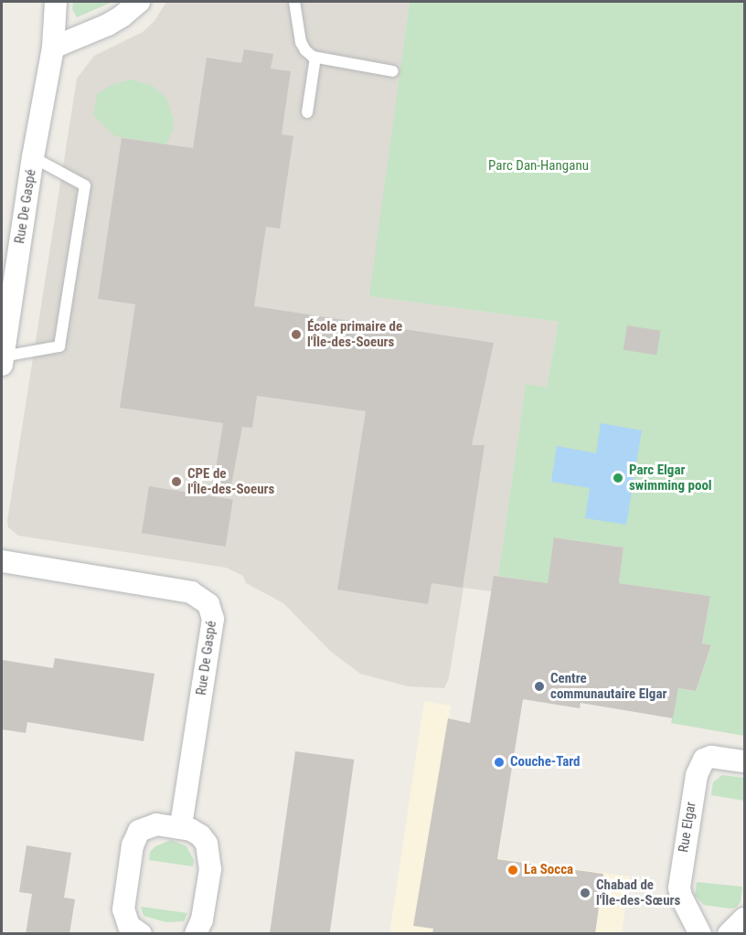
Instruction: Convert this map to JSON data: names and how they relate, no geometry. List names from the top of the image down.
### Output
{
  "streets": {
    "street": ["Rue De Gaspé", "Rue Elgar"]
  },
  "parks": ["Parc Dan-Hanganu"],
  "places": [
    "École primaire de l'Île-des-Soeurs",
    "Parc Elgar swimming pool",
    "CPE de l'Île-des-Soeurs",
    "Centre communautaire Elgar",
    "Couche-Tard",
    "La Socca",
    "Chabad de l'Île-des-Sœurs"
  ]
}
